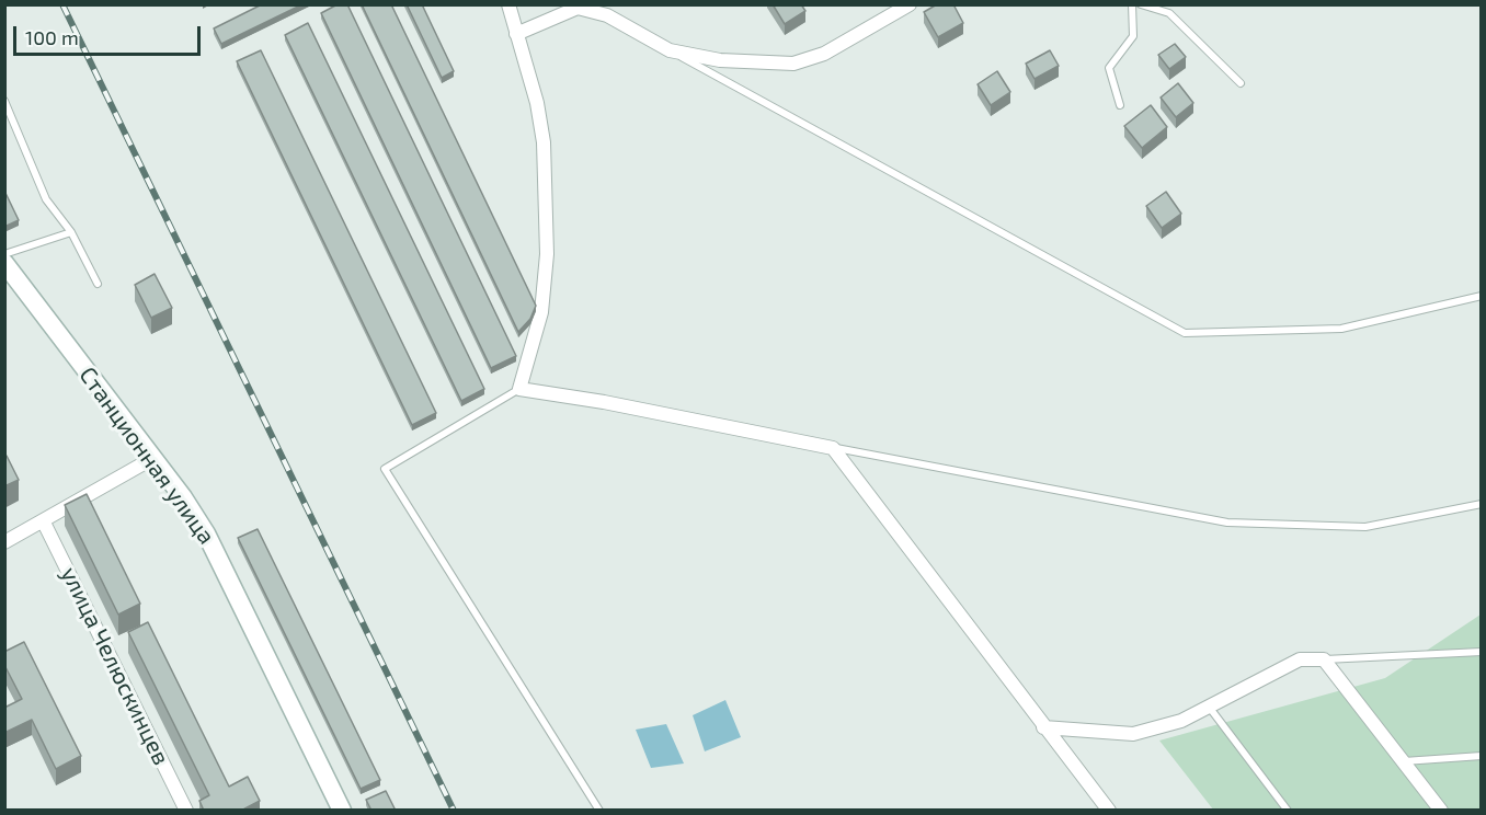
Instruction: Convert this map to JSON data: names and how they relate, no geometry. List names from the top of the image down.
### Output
{
  "streets": {
    "main road": ["Станционная улица"],
    "street": ["улица Челюскинцев"]
  },
  "scale_bar": "100 m"
}
